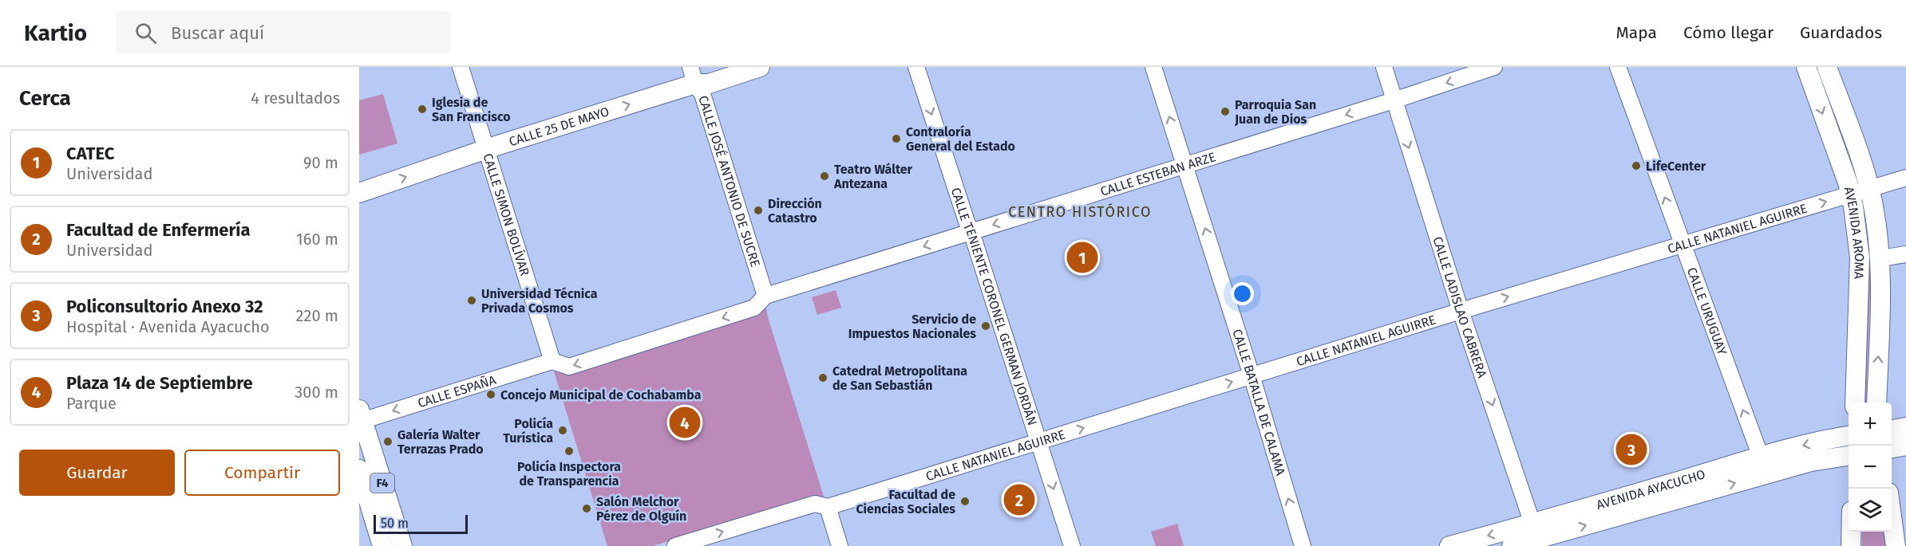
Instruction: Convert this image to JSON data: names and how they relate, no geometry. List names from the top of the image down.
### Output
{
  "streets": {
    "main road": [
      "CALLE 25 DE MAYO",
      "AVENIDA AROMA",
      "F4",
      "AVENIDA AYACUCHO"
    ],
    "street": [
      "CALLE ESTEBAN ARZE",
      "CALLE JOSÉ ANTONIO DE SUCRE",
      "CALLE SIMON BOLÍVAR",
      "CALLE NATANIEL AGUIRRE",
      "CALLE TENIENTE CORONEL GERMAN JORDÁN",
      "CALLE LADISLAO CABRERA",
      "CALLE URUGUAY",
      "CALLE ESPAÑA",
      "CALLE BATALLA DE CALAMA"
    ]
  },
  "crossings": [
    ["CALLE 25 DE MAYO", "CALLE JOSÉ ANTONIO DE SUCRE"],
    ["CALLE 25 DE MAYO", "CALLE SIMON BOLÍVAR"],
    ["CALLE ESTEBAN ARZE", "CALLE JOSÉ ANTONIO DE SUCRE"],
    ["CALLE ESTEBAN ARZE", "CALLE TENIENTE CORONEL GERMAN JORDÁN"],
    ["CALLE ESTEBAN ARZE", "CALLE LADISLAO CABRERA"],
    ["CALLE ESTEBAN ARZE", "CALLE BATALLA DE CALAMA"],
    ["CALLE SIMON BOLÍVAR", "CALLE ESPAÑA"],
    ["CALLE NATANIEL AGUIRRE", "AVENIDA AROMA"],
    ["CALLE NATANIEL AGUIRRE", "CALLE TENIENTE CORONEL GERMAN JORDÁN"],
    ["CALLE NATANIEL AGUIRRE", "CALLE LADISLAO CABRERA"],
    ["CALLE NATANIEL AGUIRRE", "CALLE URUGUAY"],
    ["CALLE NATANIEL AGUIRRE", "CALLE BATALLA DE CALAMA"],
    ["CALLE LADISLAO CABRERA", "AVENIDA AYACUCHO"],
    ["CALLE URUGUAY", "AVENIDA AYACUCHO"],
    ["CALLE ESPAÑA", "F4"]
  ],
  "one_way": [
    "CALLE 25 DE MAYO",
    "CALLE ESTEBAN ARZE",
    "CALLE NATANIEL AGUIRRE",
    "CALLE TENIENTE CORONEL GERMAN JORDÁN",
    "CALLE LADISLAO CABRERA",
    "CALLE URUGUAY",
    "CALLE ESPAÑA",
    "CALLE BATALLA DE CALAMA"
  ],
  "districts": ["CENTRO HISTÓRICO"],
  "places": [
    "Iglesia de San Francisco",
    "Parroquia San Juan de Dios",
    "Contraloría General del Estado",
    "LifeCenter",
    "Teatro Wálter Antezana",
    "Dirección Catastro",
    "Universidad Técnica Privada Cosmos",
    "Servicio de Impuestos Nacionales",
    "Catedral Metropolitana de San Sebastián",
    "Concejo Municipal de Cochabamba",
    "Policía Turística",
    "Galería Walter Terrazas Prado",
    "Policía Inspectora de Transparencia",
    "Facultad de Ciencias Sociales",
    "Salón Melchor Pérez de Olguín"
  ],
  "scale_bar": "50 m",
  "page": {
    "header": "Kartio",
    "search": "Buscar aquí",
    "nav": ["Mapa", "Cómo llegar", "Guardados"],
    "heading": ["Cerca", "4 resultados"],
    "list": [
      {
        "mark": "1",
        "name": "CATEC",
        "note": "Universidad",
        "value": "90 m"
      },
      {
        "mark": "2",
        "name": "Facultad de Enfermería",
        "note": "Universidad",
        "value": "160 m"
      },
      {
        "mark": "3",
        "name": "Policonsultorio Anexo 32",
        "note": "Hospital · Avenida Ayacucho",
        "value": "220 m"
      },
      {
        "mark": "4",
        "name": "Plaza 14 de Septiembre",
        "note": "Parque",
        "value": "300 m"
      }
    ],
    "pins": [
      "1",
      "4",
      "3",
      "2"
    ],
    "map_buttons": ["+", "−"],
    "buttons": ["Guardar", "Compartir"],
    "scale": "50 m"
  }
}
